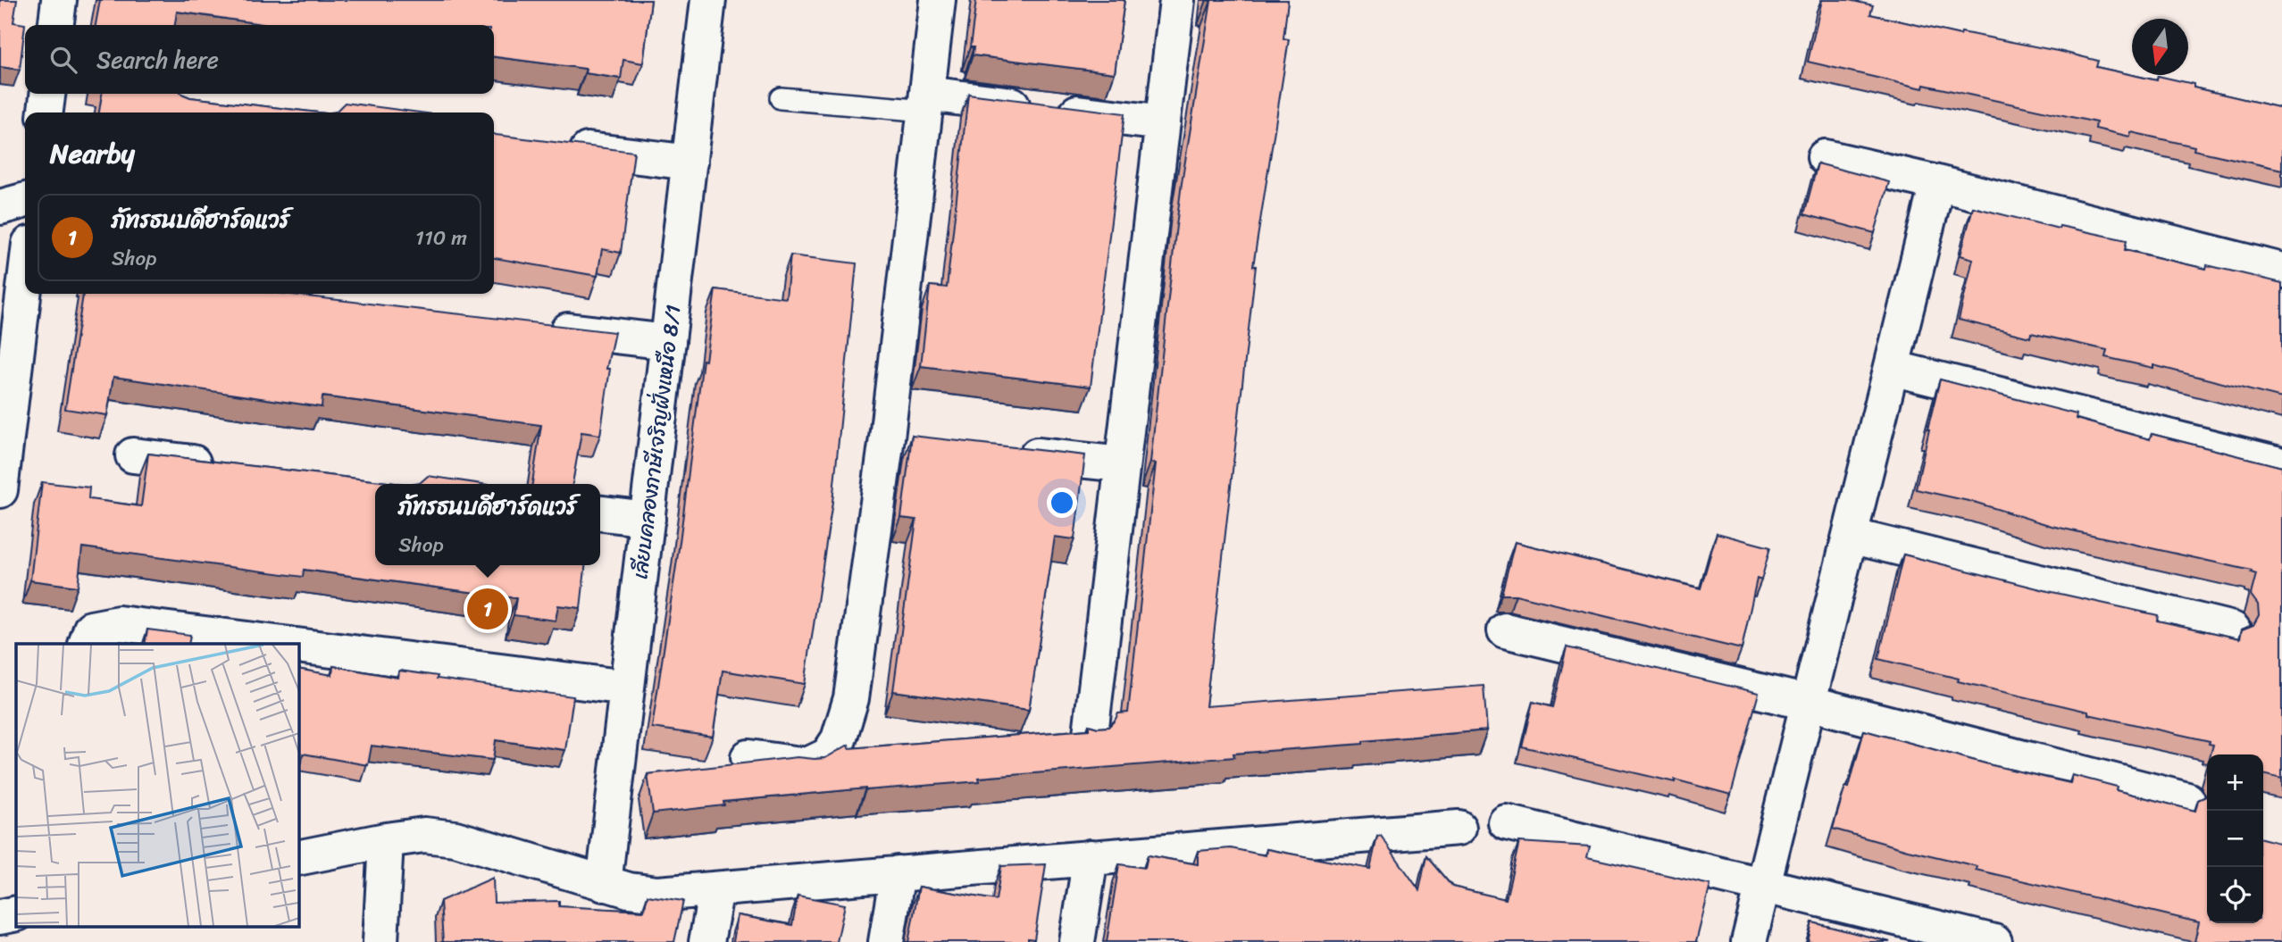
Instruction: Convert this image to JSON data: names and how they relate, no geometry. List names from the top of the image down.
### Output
{
  "streets": {
    "street": ["เลียบคลองภาษีเจริญฝั่งเหนือ 8/1"]
  },
  "north": "bottom",
  "page": {
    "search": "Search here",
    "heading": "Nearby",
    "list": [
      {
        "mark": "1",
        "name": "ภัทรธนบดีฮาร์ดแวร์",
        "note": "Shop",
        "value": "110 m"
      }
    ],
    "popup": ["ภัทรธนบดีฮาร์ดแวร์", "Shop"],
    "pins": "1",
    "map_buttons": ["+", "−"]
  }
}
